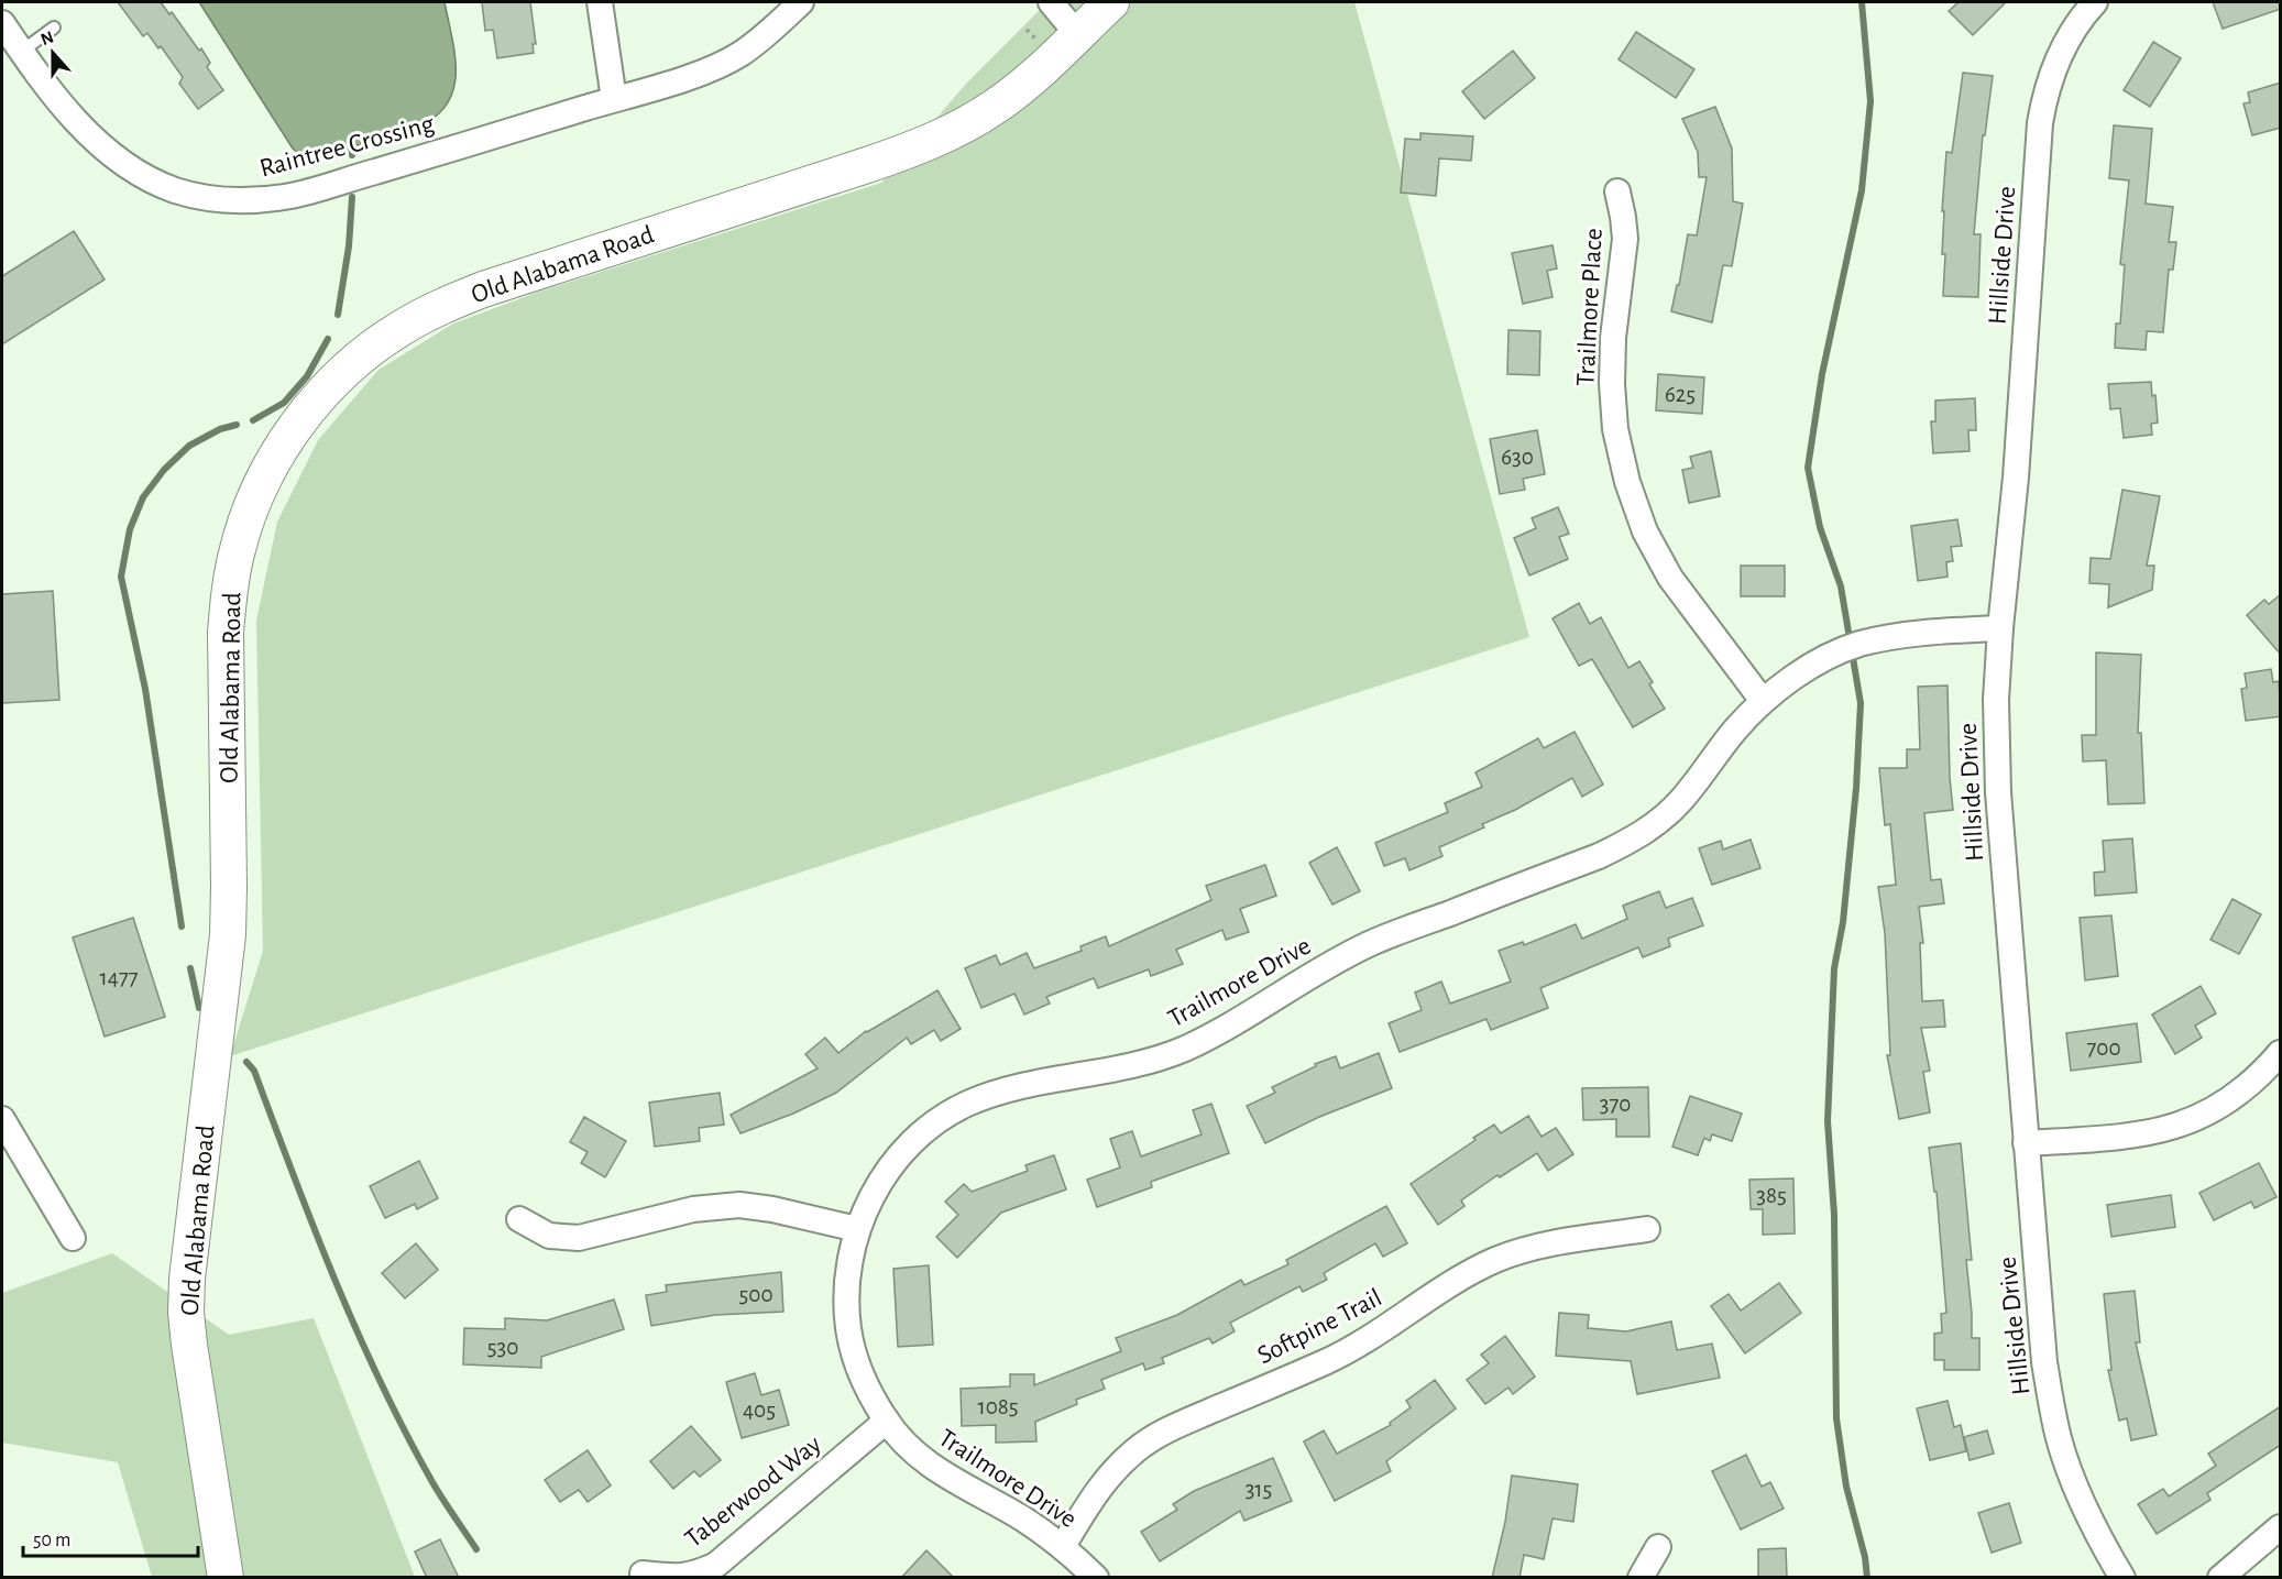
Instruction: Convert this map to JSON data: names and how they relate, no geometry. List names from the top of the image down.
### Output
{
  "streets": {
    "street": [
      "Raintree Crossing",
      "Hillside Drive",
      "Old Alabama Road",
      "Trailmore Place",
      "Trailmore Drive",
      "Softpine Trail",
      "Taberwood Way"
    ]
  },
  "crossings": [
    ["Hillside Drive", "Trailmore Drive"],
    ["Trailmore Place", "Trailmore Drive"],
    ["Trailmore Drive", "Softpine Trail"],
    ["Trailmore Drive", "Taberwood Way"]
  ],
  "house_numbers": [
    "625",
    "630",
    "1477",
    "700",
    "370",
    "385",
    "500",
    "530",
    "1085",
    "405",
    "315"
  ],
  "scale_bar": "50 m",
  "north": "top"
}
